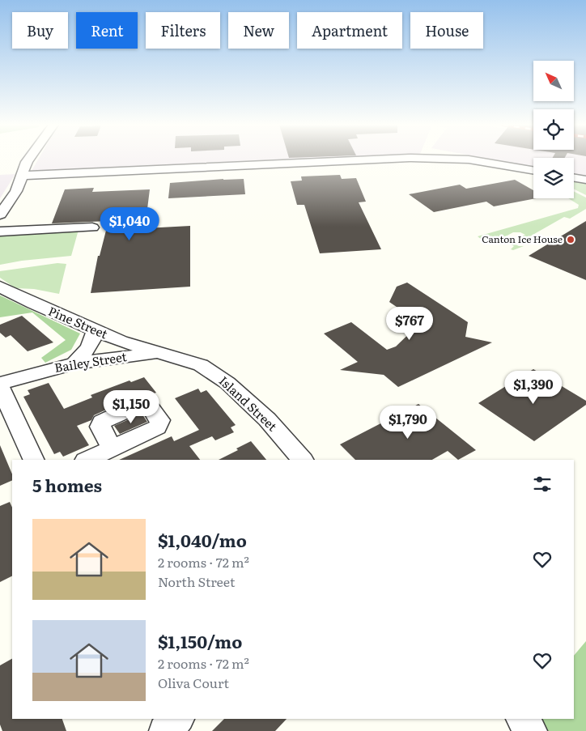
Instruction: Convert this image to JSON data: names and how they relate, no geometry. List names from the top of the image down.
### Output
{
  "streets": {
    "street": ["Pine Street", "Bailey Street", "Island Street"]
  },
  "crossings": [
    ["Pine Street", "Bailey Street"],
    ["Pine Street", "Island Street"],
    ["Bailey Street", "Island Street"]
  ],
  "places": ["Canton Ice House"],
  "north": "top left",
  "page": {
    "chip": [
      "Buy",
      "Rent",
      "Filters",
      "New",
      "Apartment",
      "House"
    ],
    "price": [
      "$1,040",
      "$767",
      "$1,390",
      "$1,150",
      "$1,790"
    ],
    "heading": "5 homes",
    "list": [
      {
        "name": "$1,040/mo",
        "note": "2 rooms · 72 m² · North Street"
      },
      {
        "name": "$1,150/mo",
        "note": "2 rooms · 72 m² · Oliva Court"
      }
    ]
  }
}
